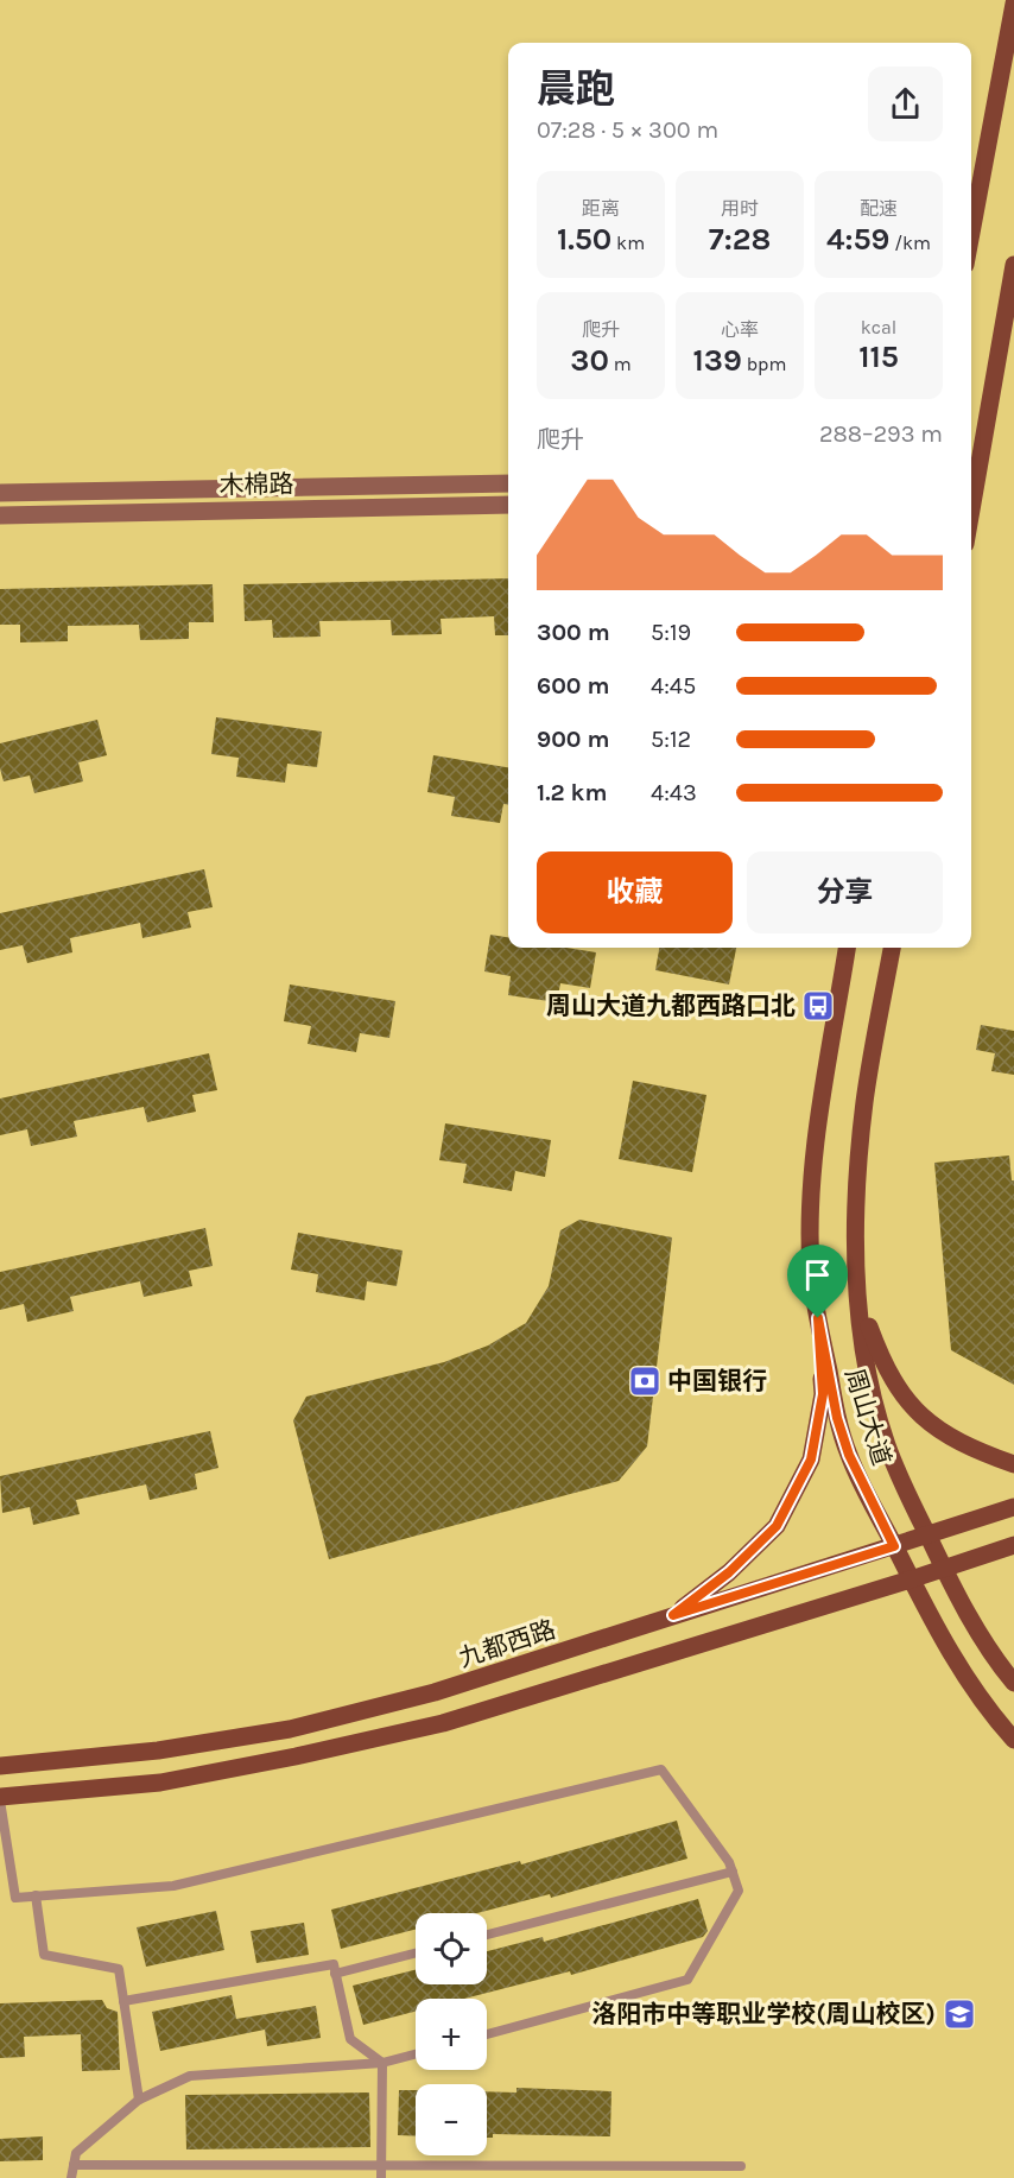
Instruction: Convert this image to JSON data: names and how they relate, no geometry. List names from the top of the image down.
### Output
{
  "streets": {
    "main road": ["木棉路", "周山大道", "九都西路"]
  },
  "crossings": [
    ["周山大道", "九都西路"]
  ],
  "places": {
    "bus stop": ["周山大道九都西路口北"],
    "bank": ["中国银行"],
    "school or university": ["洛阳市中等职业学校(周山校区)"]
  },
  "page": {
    "heading": ["晨跑", "07:28 · 5 × 300 m"],
    "stats": [
      ["距离", "1.50 km"],
      ["用时", "7:28"],
      ["配速", "4:59 /km"],
      ["爬升", "30 m"],
      ["心率", "139 bpm"],
      ["kcal", "115"]
    ],
    "chart": ["爬升", "288–293 m"],
    "list": [
      {
        "name": "300 m",
        "note": "5:19"
      },
      {
        "name": "600 m",
        "note": "4:45"
      },
      {
        "name": "900 m",
        "note": "5:12"
      },
      {
        "name": "1.2 km",
        "note": "4:43"
      }
    ],
    "buttons": ["收藏", "分享"],
    "map_buttons": ["+", "−"]
  }
}
